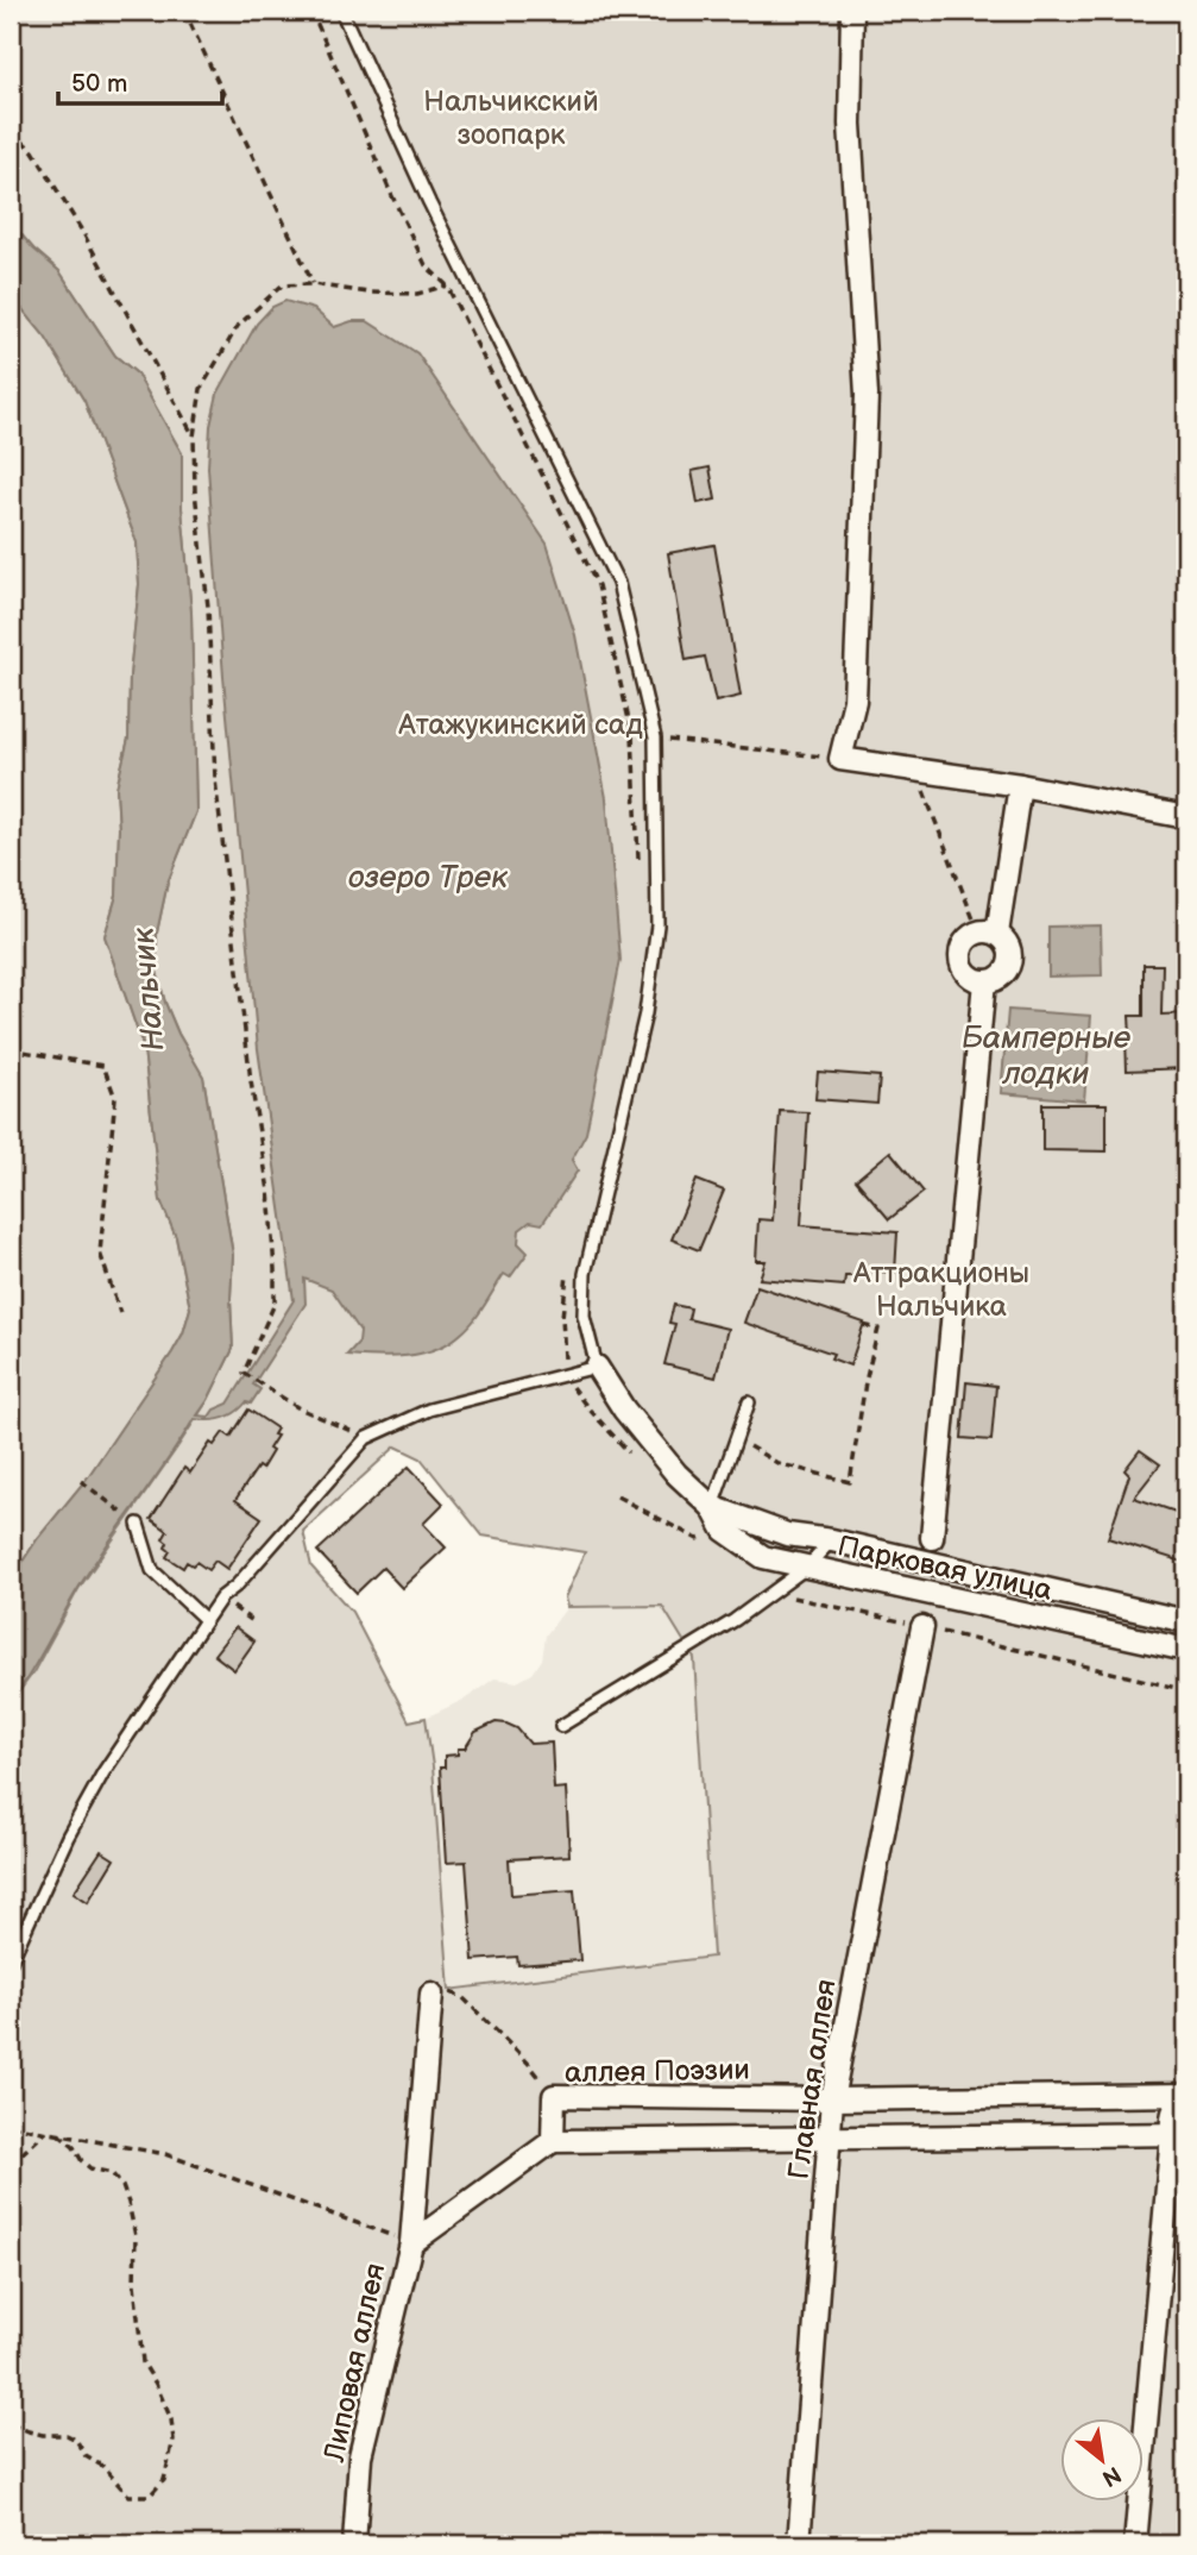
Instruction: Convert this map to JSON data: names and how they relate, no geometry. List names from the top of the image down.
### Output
{
  "streets": {
    "street": [
      "Парковая улица",
      "аллея Поэзии",
      "Главная аллея",
      "Липовая аллея"
    ]
  },
  "crossings": [
    ["аллея Поэзии", "Главная аллея"],
    ["аллея Поэзии", "Липовая аллея"]
  ],
  "water": ["озеро Трек", "Нальчик", "Бамперные лодки"],
  "parks": ["Нальчикский зоопарк", "Атажукинский сад", "Аттракционы Нальчика"],
  "scale_bar": "50 m",
  "north": "bottom right"
}
